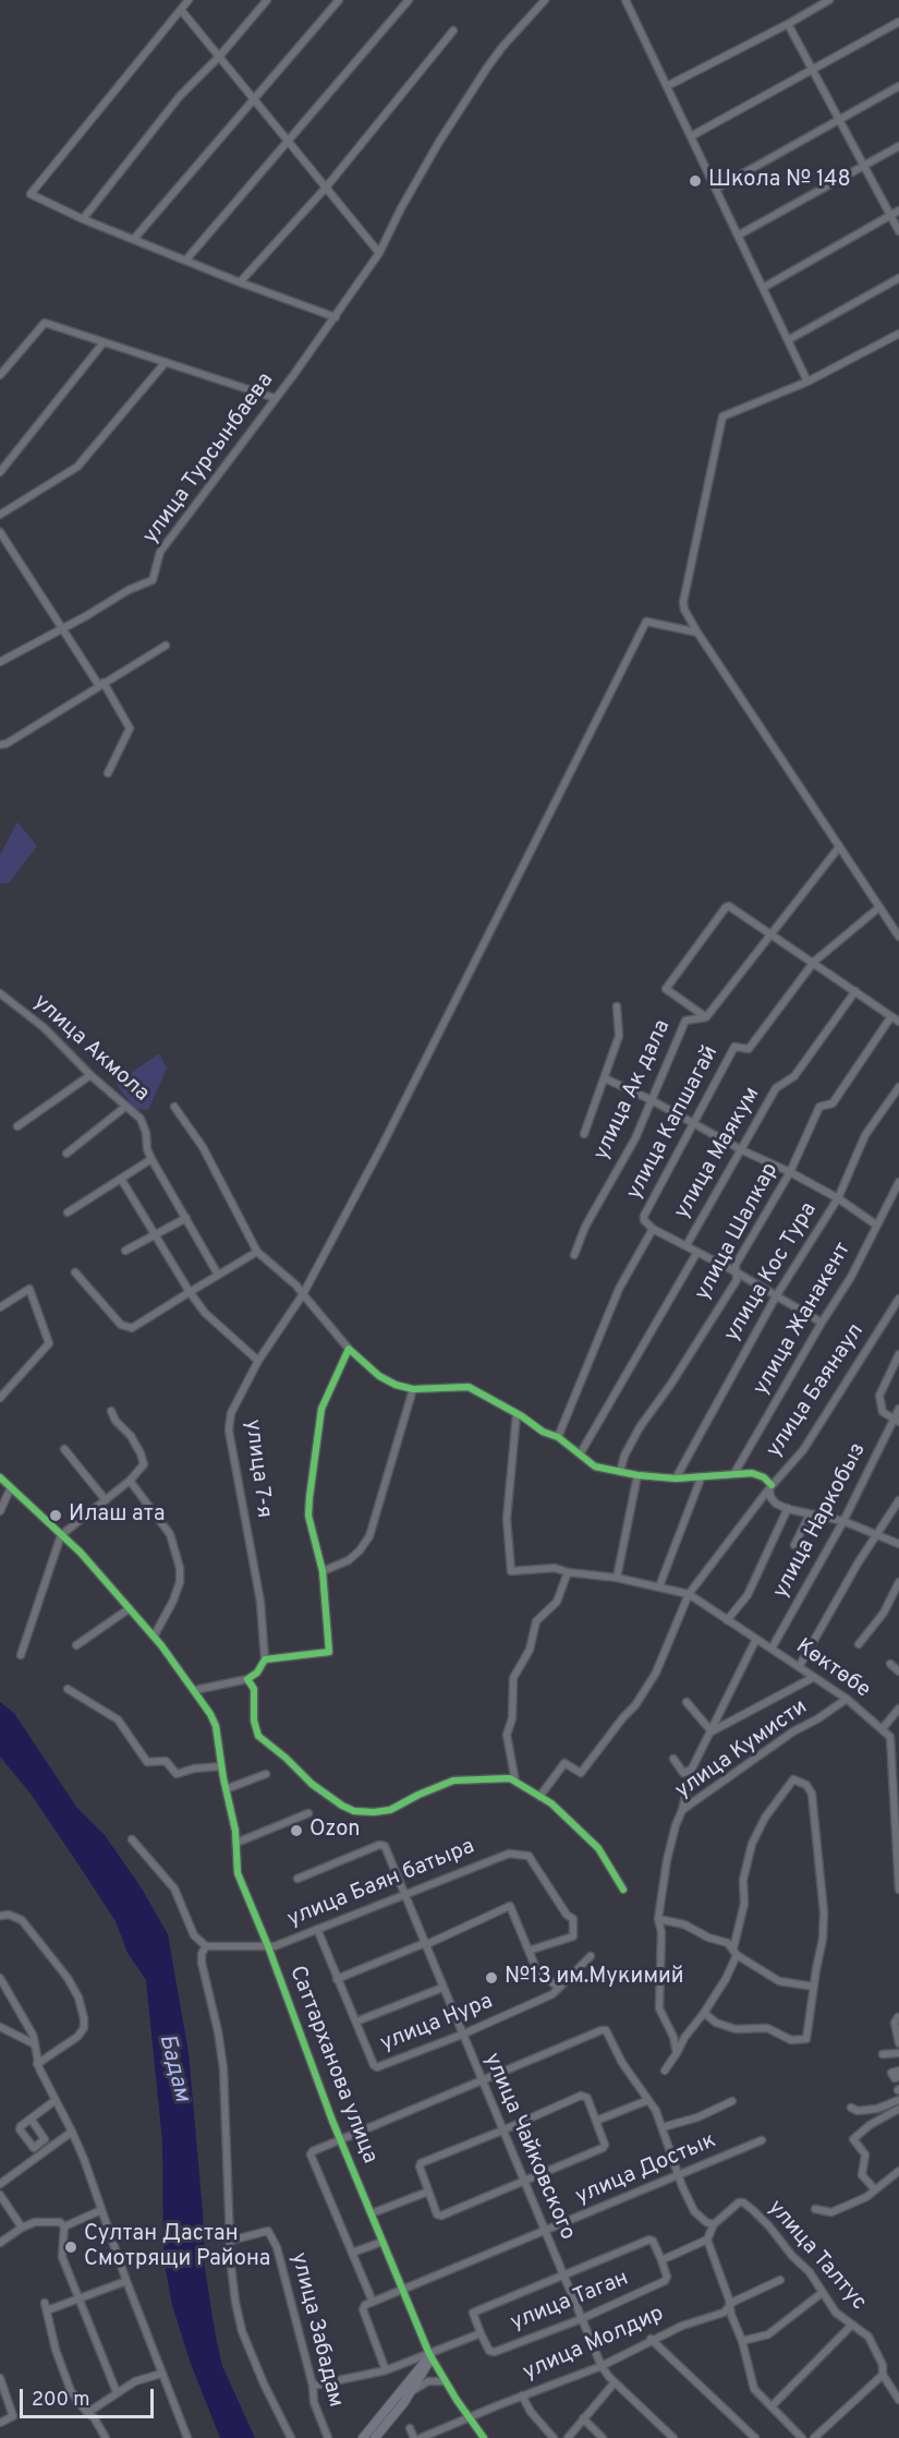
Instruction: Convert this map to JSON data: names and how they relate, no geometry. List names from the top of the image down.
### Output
{
  "streets": {
    "street": [
      "улица Турсынбаева",
      "улица Акмола",
      "улица Ак дала",
      "улица Капшагай",
      "улица Маякум",
      "улица Шалкар",
      "улица Кос Тура",
      "улица Жанакент",
      "улица Баянаул",
      "улица 7-я",
      "улица Наркобыз",
      "Көктөбе",
      "улица Кумисти",
      "улица Баян батыра",
      "улица Нура",
      "Саттарханова улица",
      "улица Чайковского",
      "улица Достык",
      "улица Талтус",
      "улица Таган",
      "улица Забадам",
      "улица Молдир"
    ]
  },
  "crossings": [
    ["улица Баянаул", "Көктөбе"],
    ["улица Наркобыз", "Көктөбе"],
    ["Көктөбе", "улица Кумисти"],
    ["улица Баян батыра", "улица Нура"],
    ["улица Баян батыра", "Саттарханова улица"],
    ["улица Баян батыра", "улица Чайковского"],
    ["улица Нура", "улица Чайковского"],
    ["Саттарханова улица", "улица Достык"],
    ["Саттарханова улица", "улица Молдир"],
    ["улица Чайковского", "улица Достык"],
    ["улица Чайковского", "улица Таган"],
    ["улица Чайковского", "улица Молдир"]
  ],
  "water": ["Бадам"],
  "places": [
    "Школа № 148",
    "Илаш ата",
    "Ozon",
    "№13 им.Мукимий",
    "Султан Дастан Смотрящи Района"
  ],
  "scale_bar": "200 m"
}
